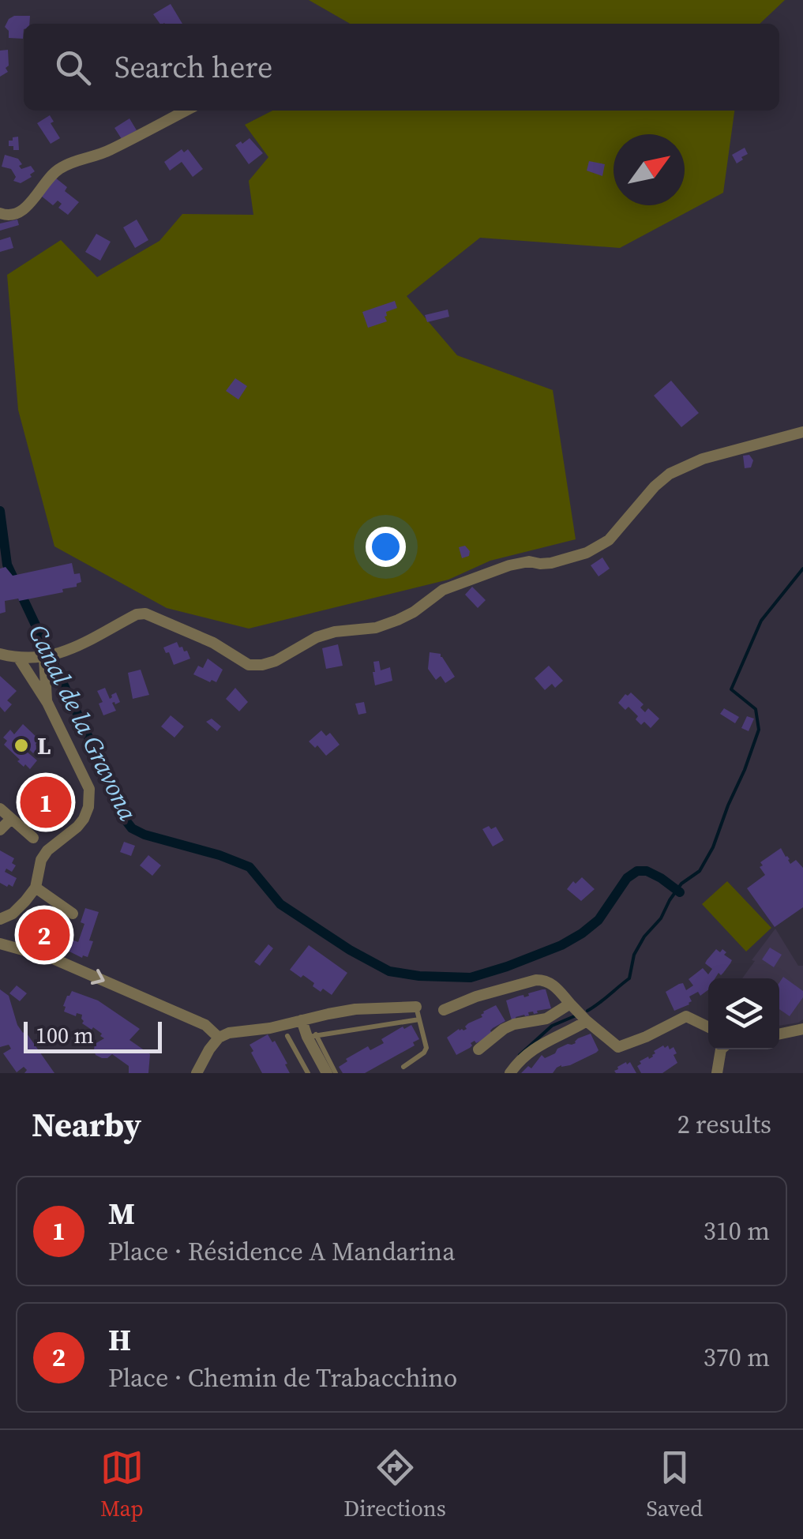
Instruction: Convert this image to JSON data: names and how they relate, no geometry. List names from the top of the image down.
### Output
{
  "water": ["Canal de la Gravona"],
  "places": ["L"],
  "scale_bar": "100 m",
  "north": "top right",
  "page": {
    "search": "Search here",
    "pins": ["1", "2"],
    "scale": "100 m",
    "heading": ["Nearby", "2 results"],
    "list": [
      {
        "mark": "1",
        "name": "M",
        "note": "Place · Résidence A Mandarina",
        "value": "310 m"
      },
      {
        "mark": "2",
        "name": "H",
        "note": "Place · Chemin de Trabacchino",
        "value": "370 m"
      }
    ],
    "nav": ["Map", "Directions", "Saved"]
  }
}
